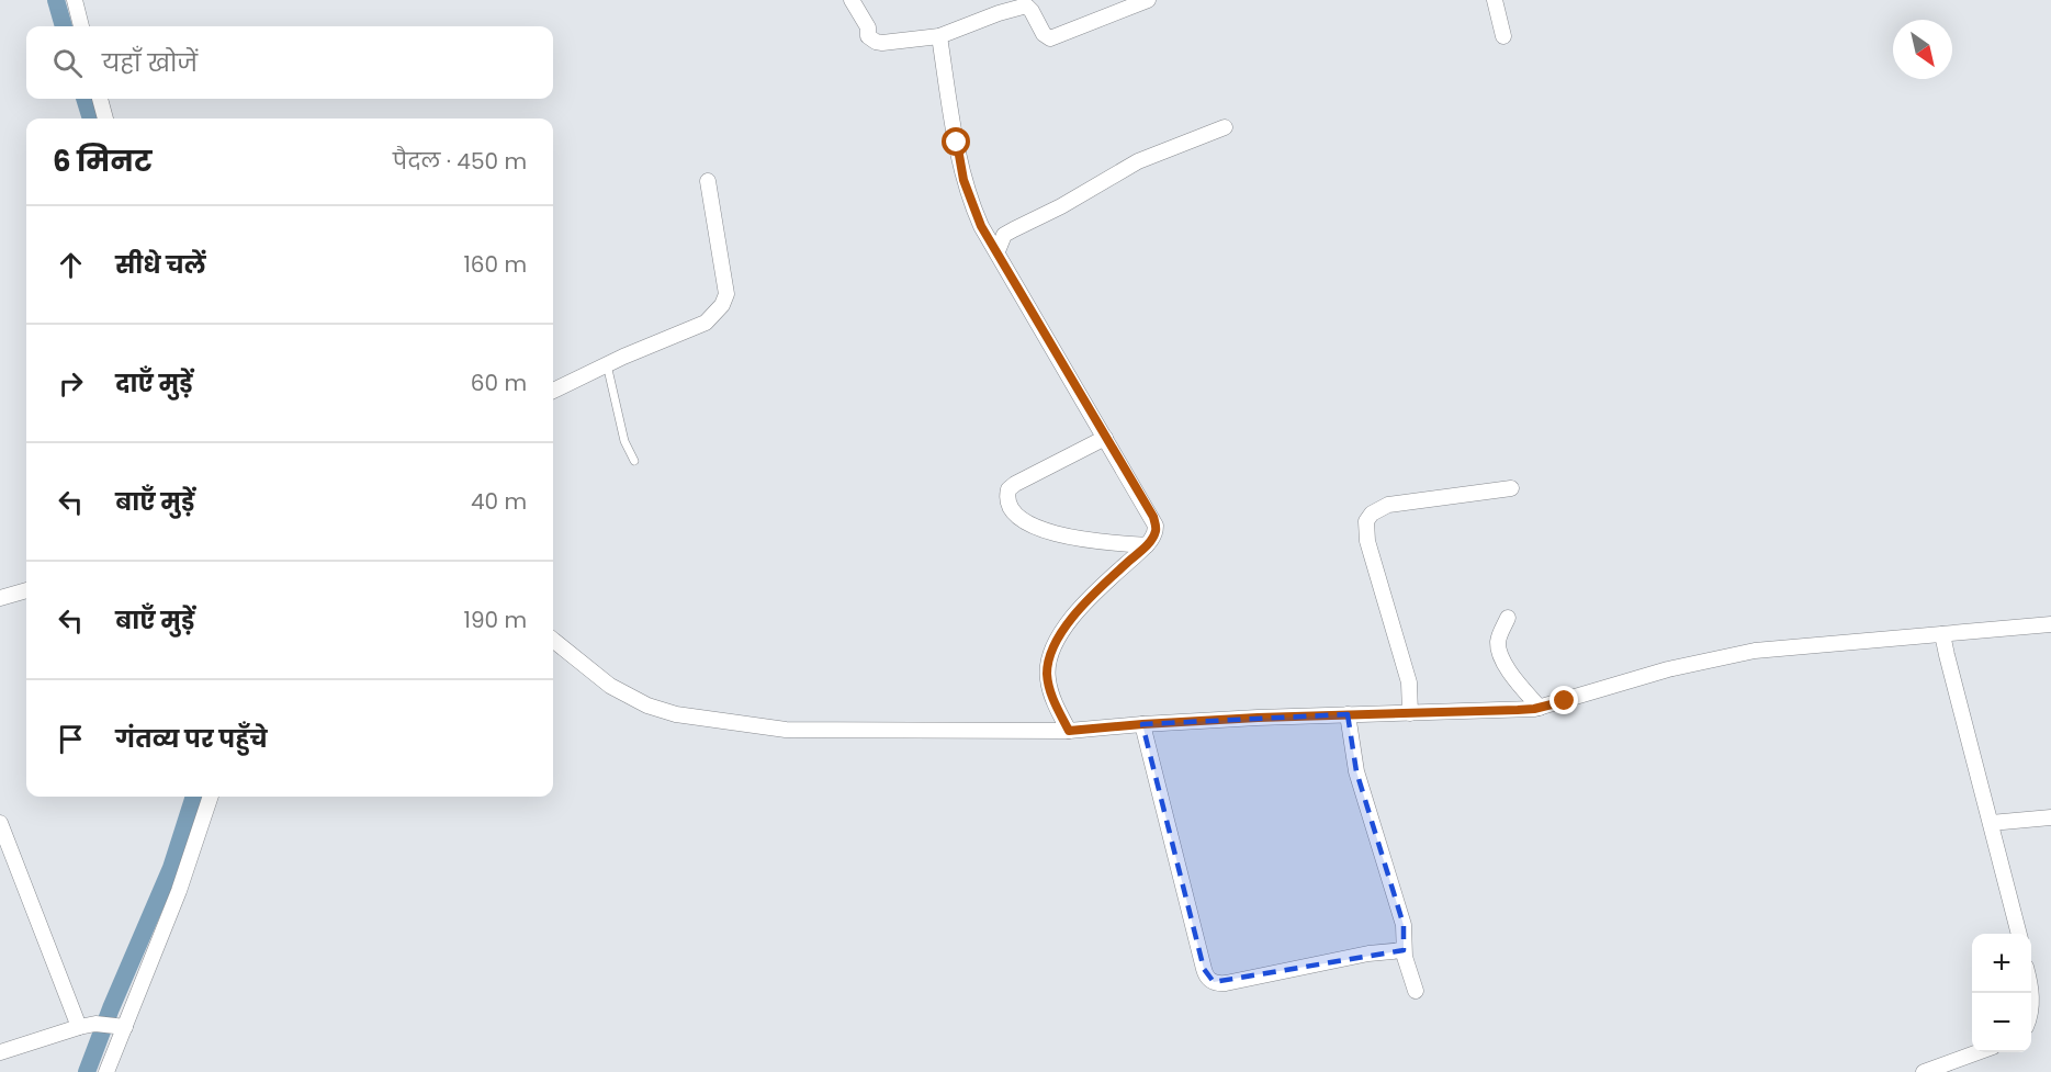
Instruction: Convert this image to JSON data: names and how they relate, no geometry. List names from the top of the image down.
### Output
{
  "north": "bottom right",
  "page": {
    "search": "यहाँ खोजें",
    "heading": ["6 मिनट", "पैदल · 450 m"],
    "list": [
      ["सीधे चलें", "160 m"],
      ["दाएँ मुड़ें", "60 m"],
      ["बाएँ मुड़ें", "40 m"],
      ["बाएँ मुड़ें", "190 m"],
      "गंतव्य पर पहुँचे"
    ],
    "map_buttons": ["+", "−"]
  }
}
